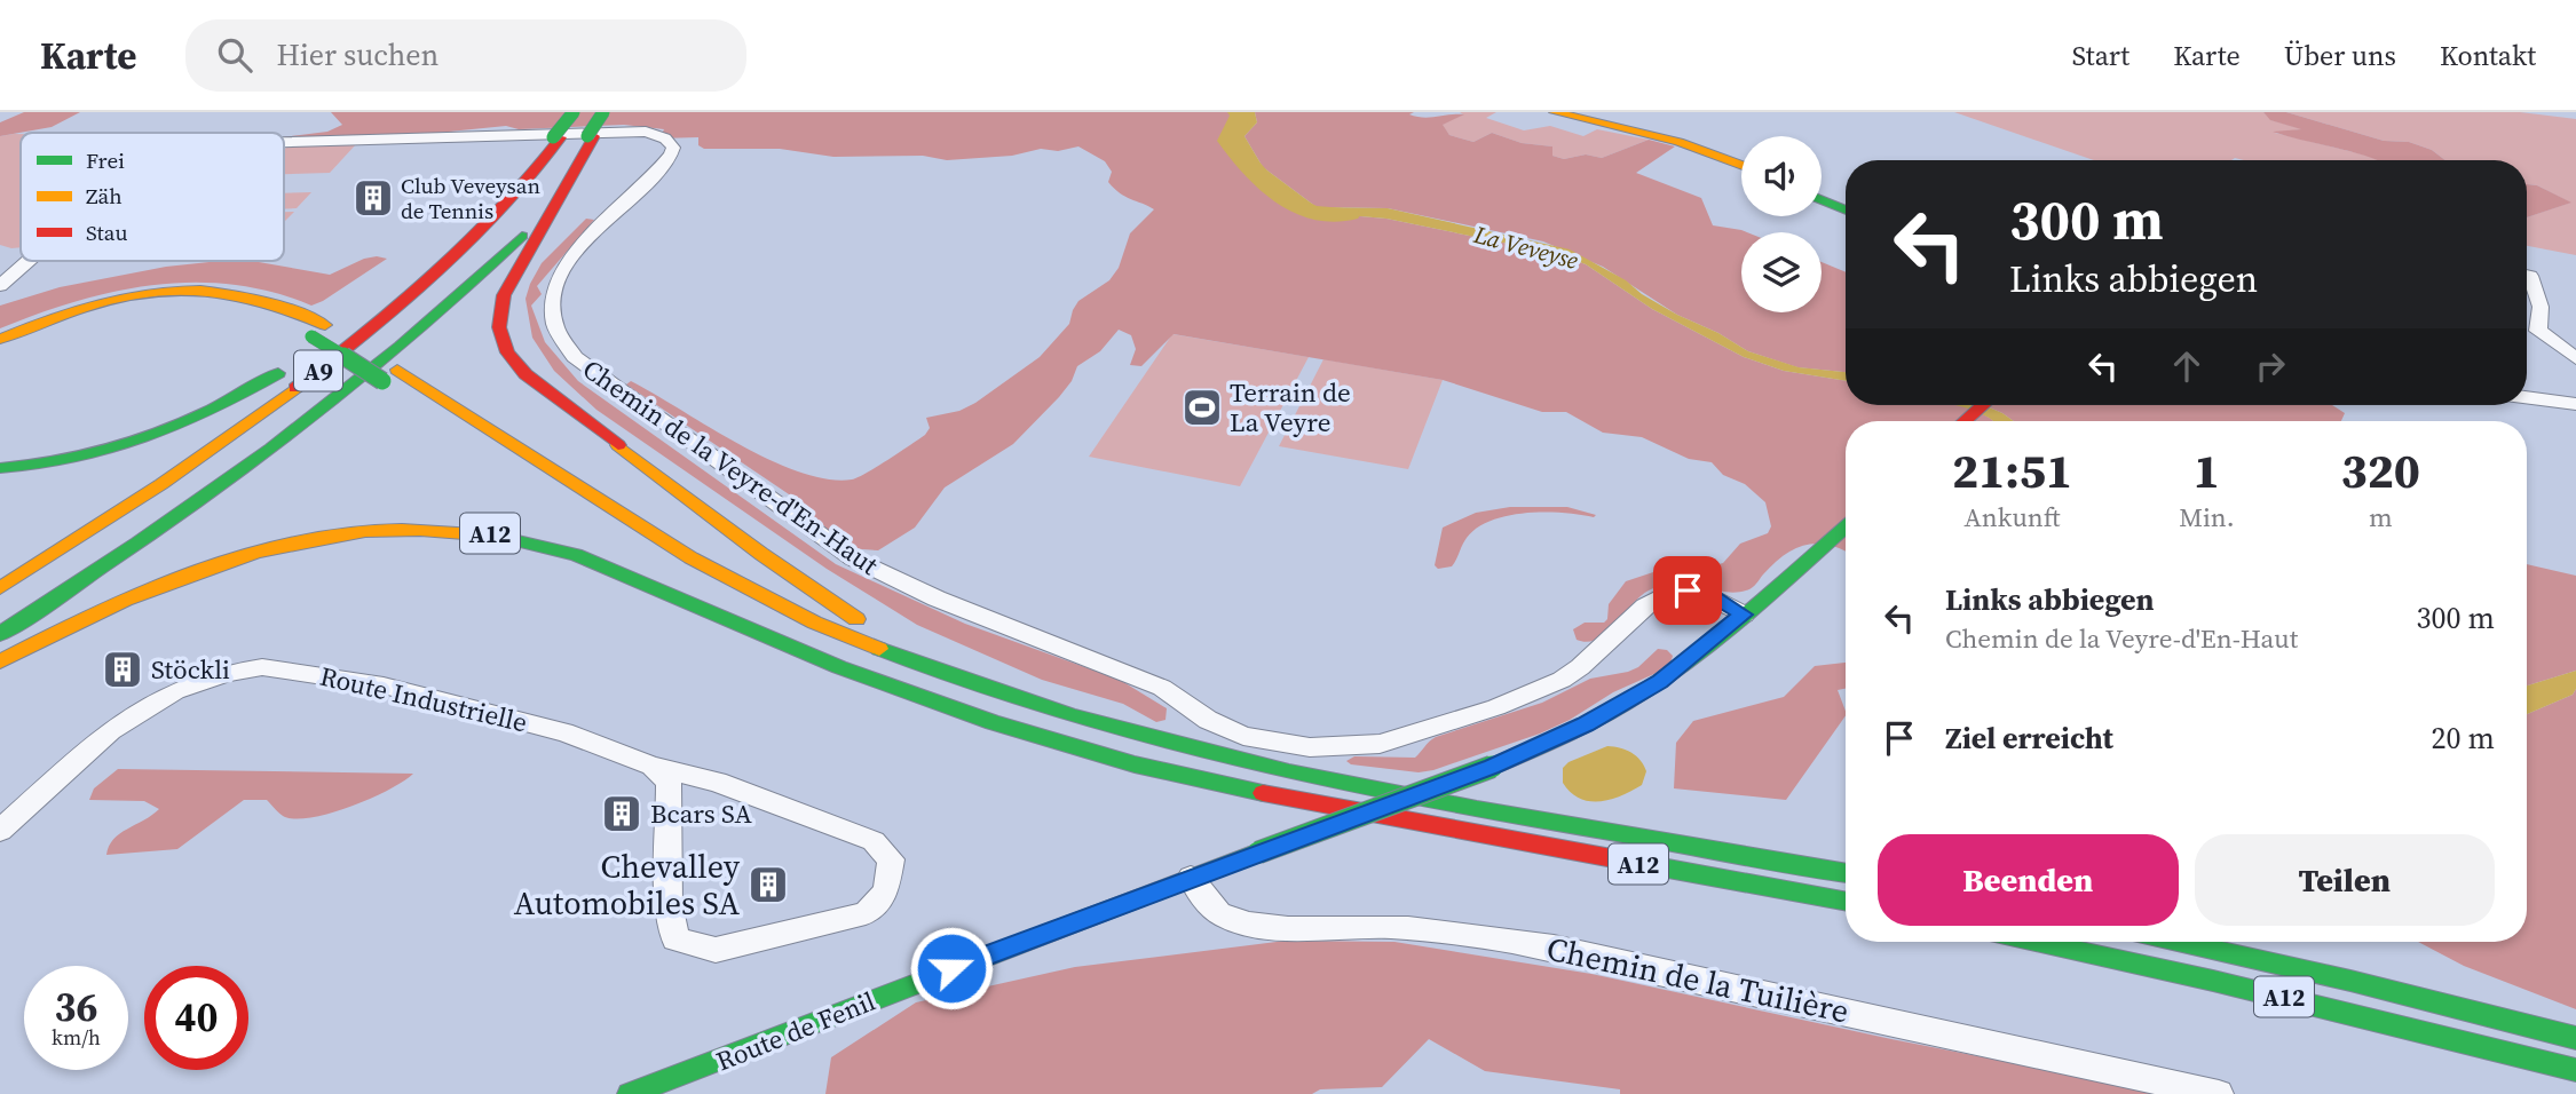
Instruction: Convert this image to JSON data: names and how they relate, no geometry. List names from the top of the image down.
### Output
{
  "streets": {
    "main road": ["A9", "A12", "Route de Fenil"],
    "street": ["Chemin de la Veyre-d'En-Haut", "Route Industrielle", "Chemin de la Tuilière"]
  },
  "crossings": [
    ["A9", "A12"],
    ["Chemin de la Veyre-d'En-Haut", "Route de Fenil"],
    ["Chemin de la Tuilière", "Route de Fenil"]
  ],
  "water": ["La Veveyse"],
  "places": {
    "building": [
      "Club Veveysan de Tennis",
      "Stöckli",
      "Bcars SA",
      "Chevalley Automobiles SA"
    ],
    "sports": ["Terrain de La Veyre"]
  },
  "legend": ["Frei", "Zäh", "Stau"],
  "page": {
    "header": "Karte",
    "search": "Hier suchen",
    "nav": [
      "Start",
      "Karte",
      "Über uns",
      "Kontakt"
    ],
    "turn": ["300 m", "Links abbiegen"],
    "eta": [
      "21:51",
      "Ankunft",
      "1",
      "Min.",
      "320",
      "m"
    ],
    "list": [
      {
        "name": "Links abbiegen",
        "note": "Chemin de la Veyre-d'En-Haut",
        "value": "300 m"
      },
      {
        "name": "Ziel erreicht",
        "value": "20 m"
      }
    ],
    "buttons": ["Beenden", "Teilen"],
    "speed": "36 km/h",
    "limit": "40"
  }
}
